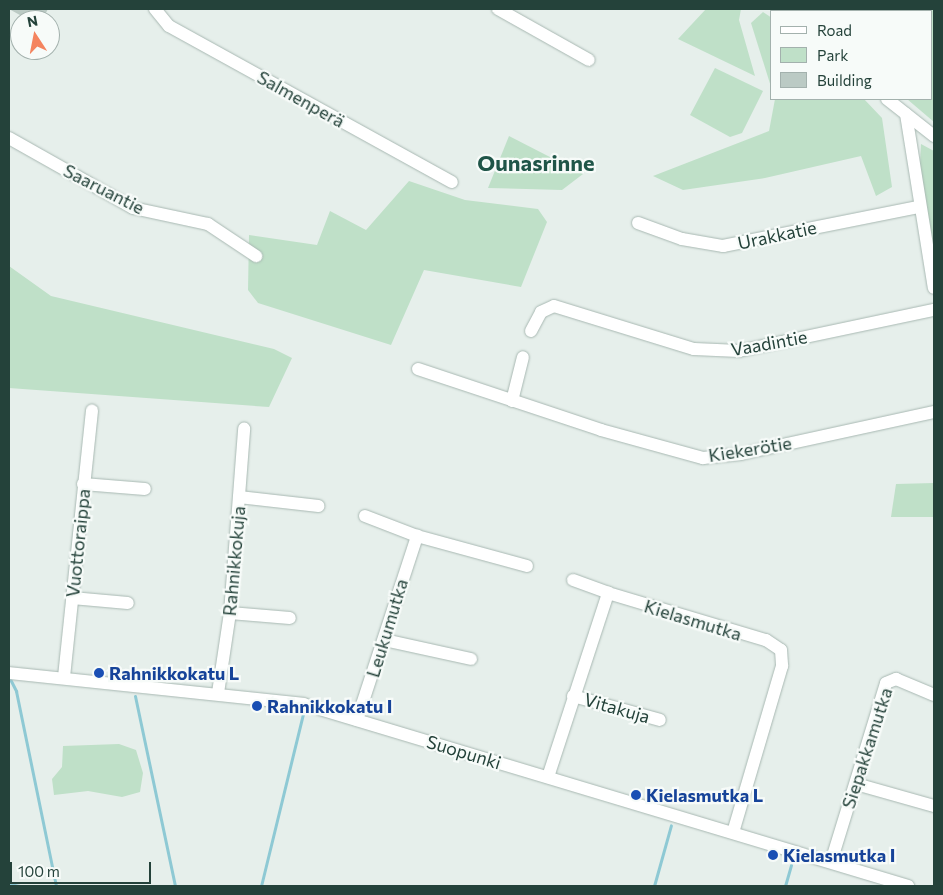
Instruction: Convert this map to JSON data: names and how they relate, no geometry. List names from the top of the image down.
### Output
{
  "streets": {
    "street": [
      "Salmenperä",
      "Saaruantie",
      "Urakkatie",
      "Vaadintie",
      "Kiekerötie",
      "Vuottoraippa",
      "Rahnikkokuja",
      "Kielasmutka",
      "Leukumutka",
      "Vitakuja",
      "Siepakkamutka",
      "Suopunki"
    ]
  },
  "crossings": [
    ["Vuottoraippa", "Suopunki"],
    ["Rahnikkokuja", "Suopunki"],
    ["Kielasmutka", "Suopunki"],
    ["Leukumutka", "Suopunki"],
    ["Siepakkamutka", "Suopunki"]
  ],
  "districts": ["Ounasrinne"],
  "places": [
    "Rahnikkokatu L",
    "Rahnikkokatu I",
    "Kielasmutka L",
    "Kielasmutka I"
  ],
  "legend": ["Road", "Park", "Building"],
  "scale_bar": "100 m",
  "north": "top"
}
